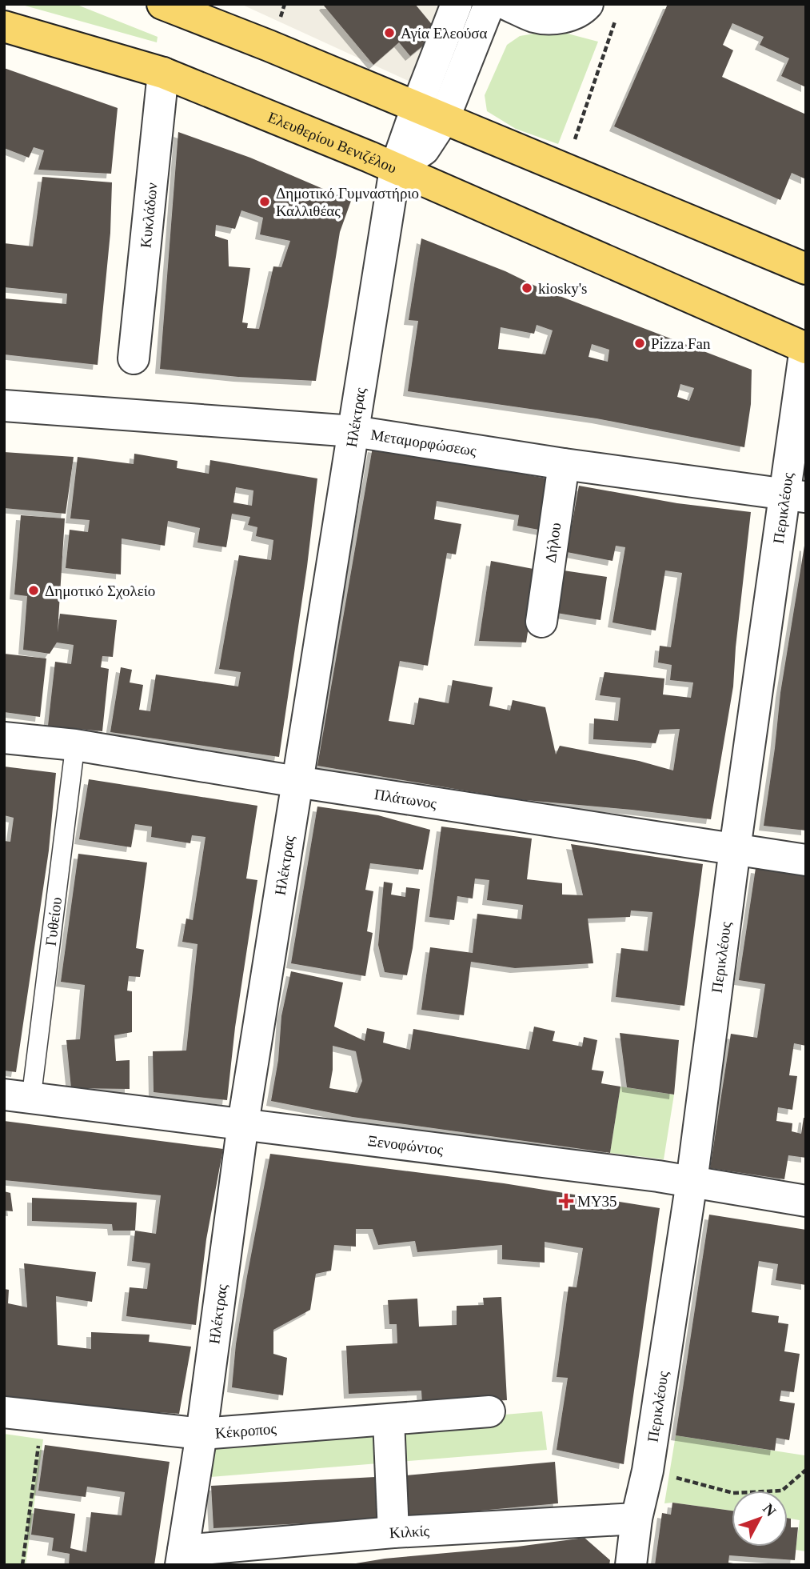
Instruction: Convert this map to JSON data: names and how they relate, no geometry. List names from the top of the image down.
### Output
{
  "streets": {
    "main road": ["Ελευθερίου Βενιζέλου"],
    "street": [
      "Κυκλάδων",
      "Ηλέκτρας",
      "Μεταμορφώσεως",
      "Περικλέους",
      "Δήλου",
      "Πλάτωνος",
      "Ξενοφώντος",
      "Κέκροπος",
      "Κιλκίς"
    ],
    "lane": ["Γυθείου"]
  },
  "crossings": [
    ["Ελευθερίου Βενιζέλου", "Κυκλάδων"],
    ["Ελευθερίου Βενιζέλου", "Ηλέκτρας"],
    ["Ελευθερίου Βενιζέλου", "Περικλέους"],
    ["Ηλέκτρας", "Μεταμορφώσεως"],
    ["Ηλέκτρας", "Πλάτωνος"],
    ["Ηλέκτρας", "Ξενοφώντος"],
    ["Ηλέκτρας", "Κέκροπος"],
    ["Ηλέκτρας", "Κιλκίς"],
    ["Μεταμορφώσεως", "Περικλέους"],
    ["Μεταμορφώσεως", "Δήλου"],
    ["Περικλέους", "Πλάτωνος"],
    ["Περικλέους", "Ξενοφώντος"],
    ["Περικλέους", "Κιλκίς"],
    ["Πλάτωνος", "Γυθείου"],
    ["Γυθείου", "Ξενοφώντος"]
  ],
  "places": {
    "other": [
      "Αγία Ελεούσα",
      "Δημοτικό Γυμναστήριο Καλλιθέας",
      "kiosky's",
      "Pizza Fan",
      "Δημοτικό Σχολείο"
    ],
    "health": ["MY35"]
  },
  "north": "top right"
}
